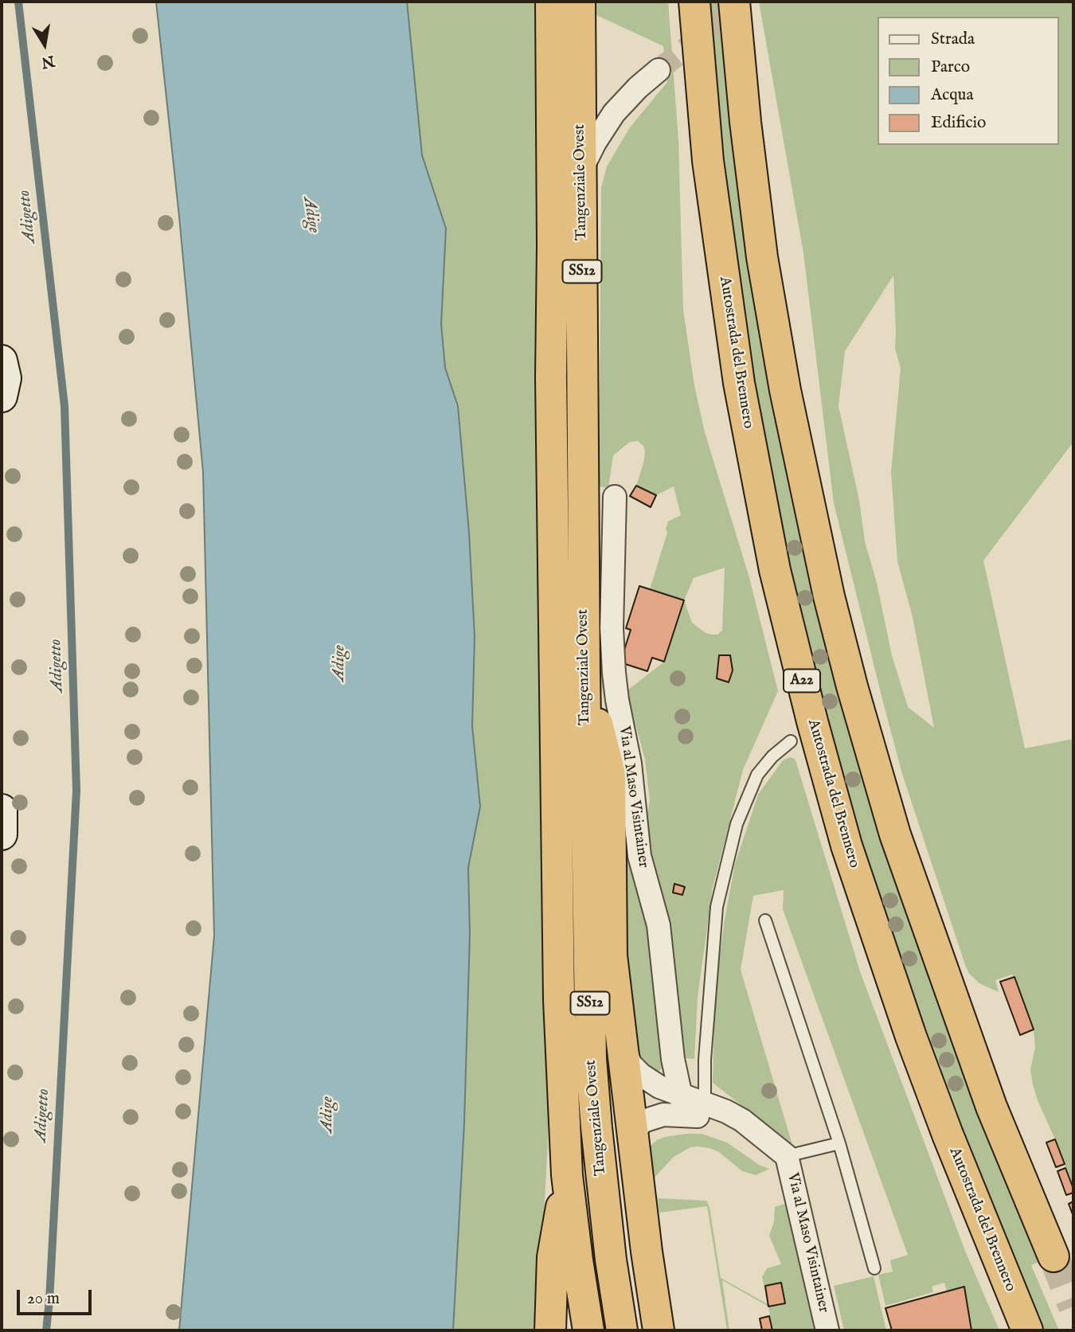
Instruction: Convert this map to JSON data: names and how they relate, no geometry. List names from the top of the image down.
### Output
{
  "streets": {
    "highway": [
      "Tangenziale Ovest",
      "SS12",
      "Autostrada del Brennero",
      "A22"
    ],
    "street": ["Via al Maso Visintainer"]
  },
  "water": ["Adige", "Adigetto"],
  "legend": [
    "Strada",
    "Parco",
    "Acqua",
    "Edificio"
  ],
  "scale_bar": "20 m",
  "north": "bottom"
}
